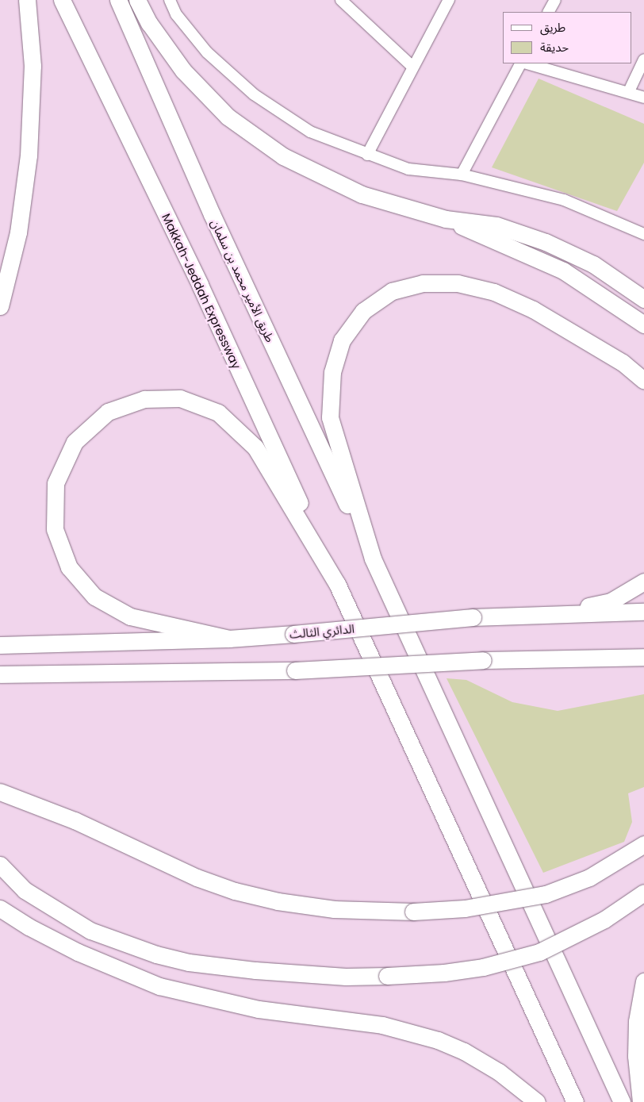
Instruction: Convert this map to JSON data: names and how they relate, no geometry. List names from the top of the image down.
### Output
{
  "streets": {
    "highway": ["طريق الأمير محمد بن سلمان", "Makkah-Jeddah Expressway", "الدائري الثالث"]
  },
  "legend": ["طريق", "حديقة"]
}
